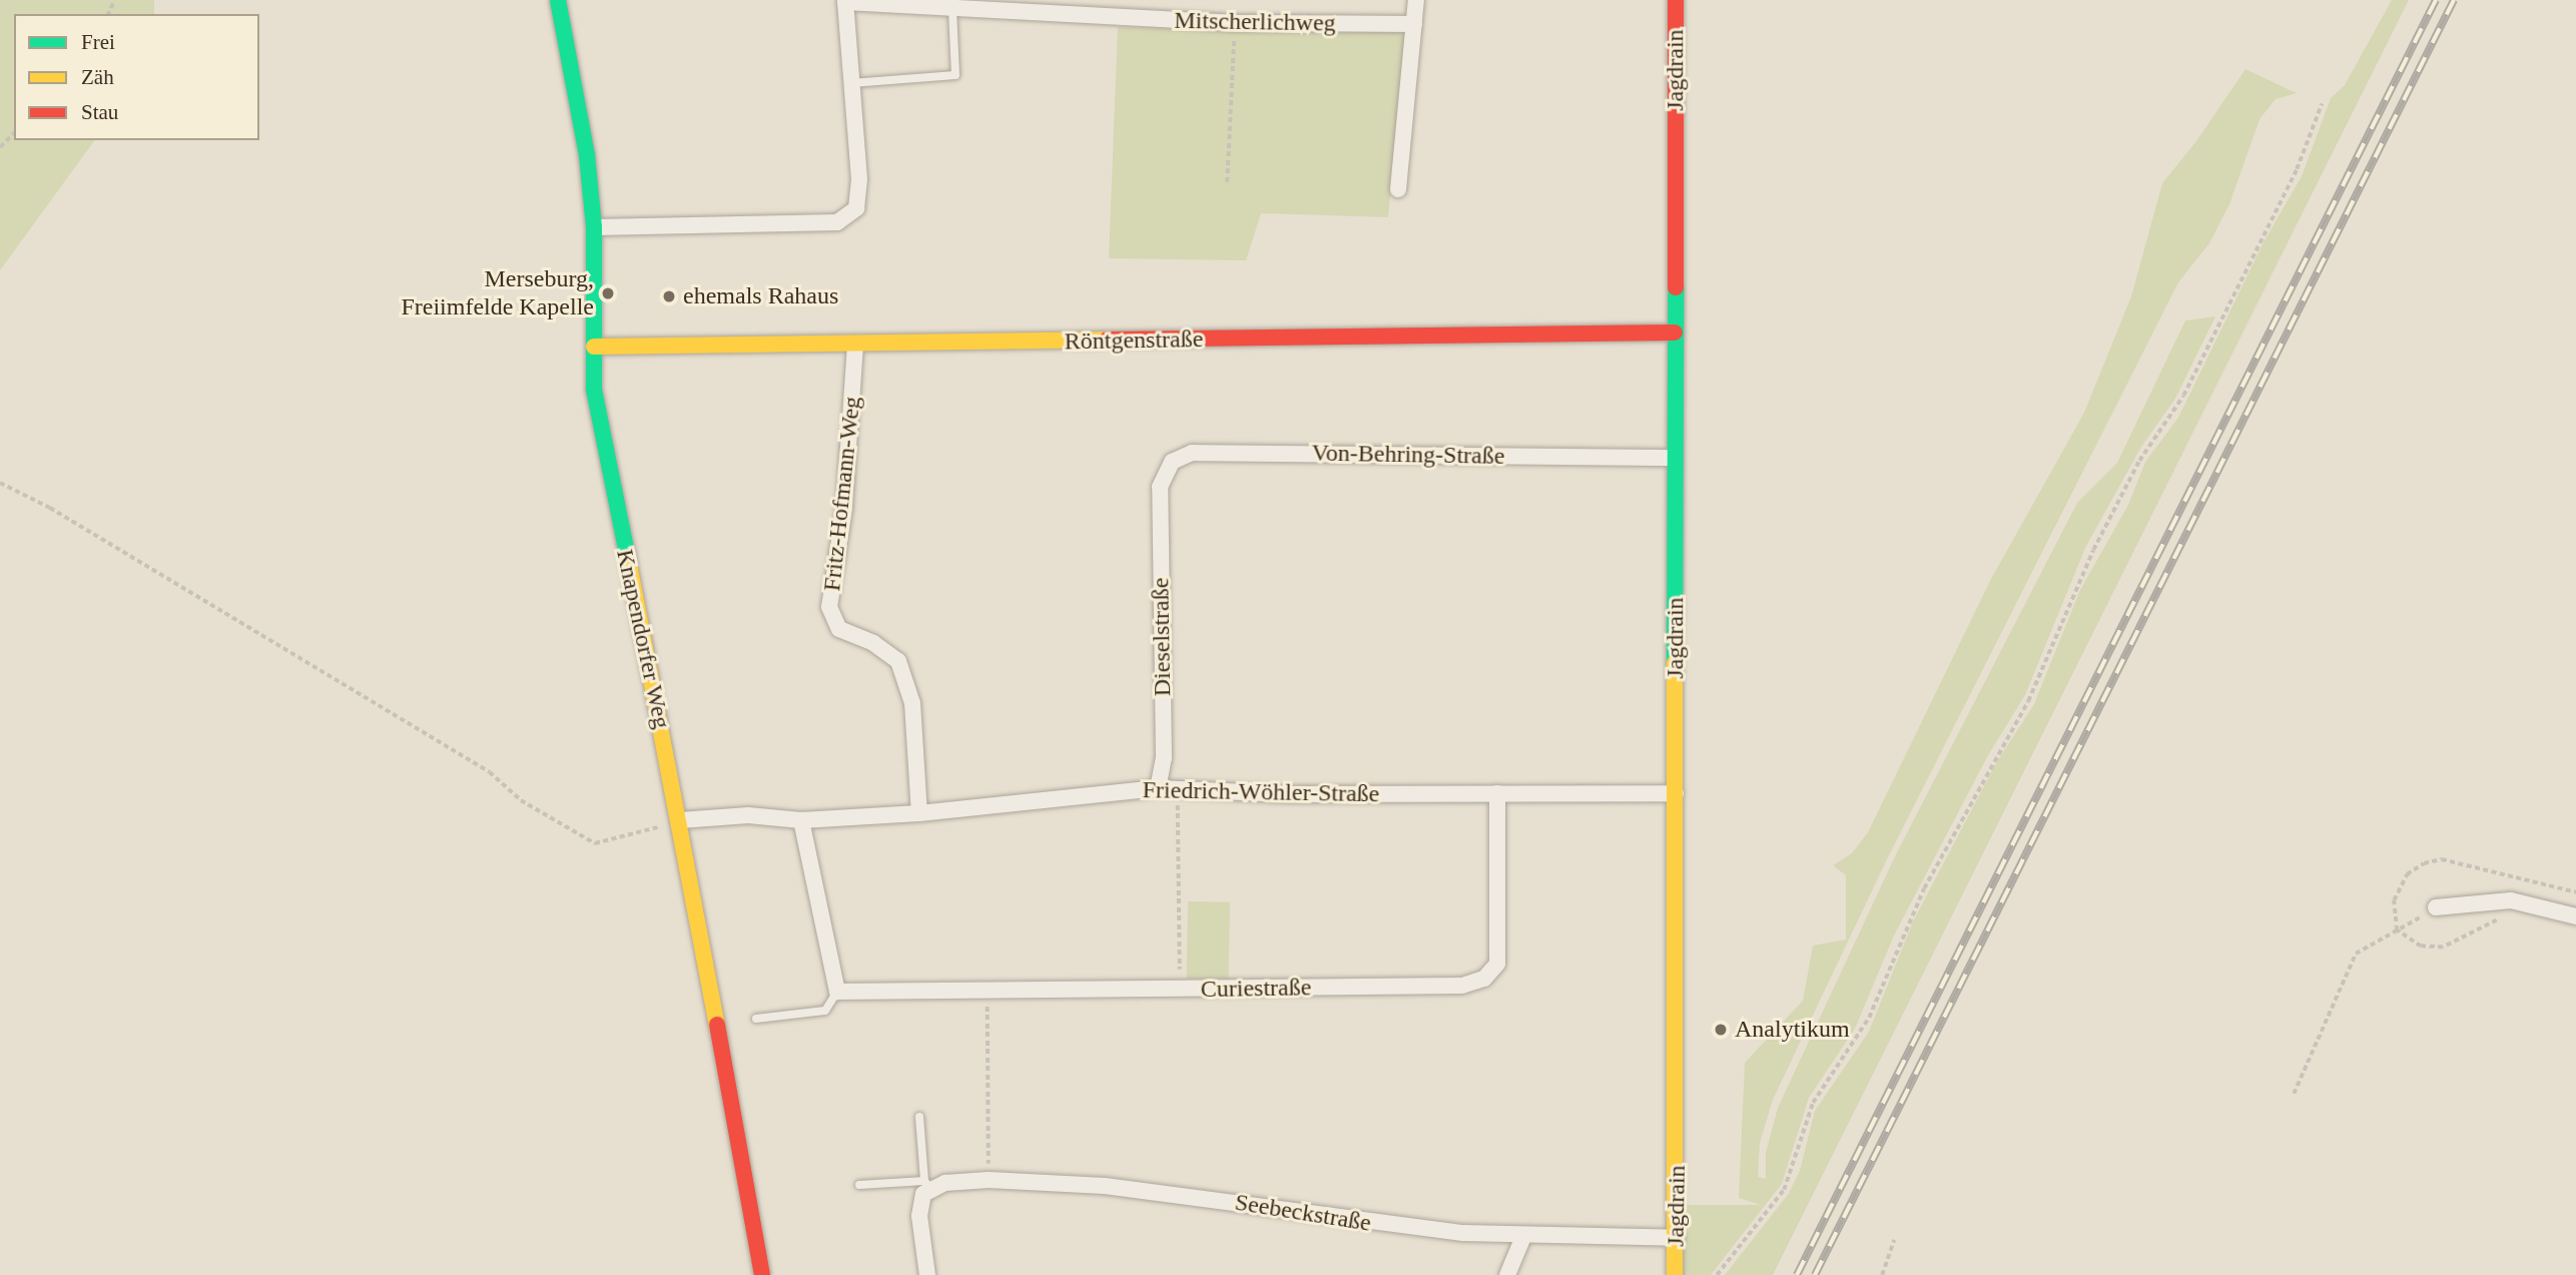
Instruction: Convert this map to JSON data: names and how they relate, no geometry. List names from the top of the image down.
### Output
{
  "streets": {
    "street": [
      "Mitscherlichweg",
      "Jagdrain",
      "Röntgenstraße",
      "Von-Behring-Straße",
      "Fritz-Hofmann-Weg",
      "Dieselstraße",
      "Knapendorfer Weg",
      "Friedrich-Wöhler-Straße",
      "Curiestraße",
      "Seebeckstraße"
    ]
  },
  "crossings": [
    ["Jagdrain", "Röntgenstraße"],
    ["Jagdrain", "Von-Behring-Straße"],
    ["Jagdrain", "Friedrich-Wöhler-Straße"],
    ["Jagdrain", "Seebeckstraße"],
    ["Röntgenstraße", "Fritz-Hofmann-Weg"],
    ["Röntgenstraße", "Knapendorfer Weg"],
    ["Von-Behring-Straße", "Dieselstraße"],
    ["Fritz-Hofmann-Weg", "Friedrich-Wöhler-Straße"],
    ["Dieselstraße", "Friedrich-Wöhler-Straße"],
    ["Knapendorfer Weg", "Friedrich-Wöhler-Straße"],
    ["Friedrich-Wöhler-Straße", "Curiestraße"]
  ],
  "places": ["Merseburg, Freiimfelde Kapelle", "ehemals Rahaus", "Analytikum"],
  "legend": ["Frei", "Zäh", "Stau"]
}
